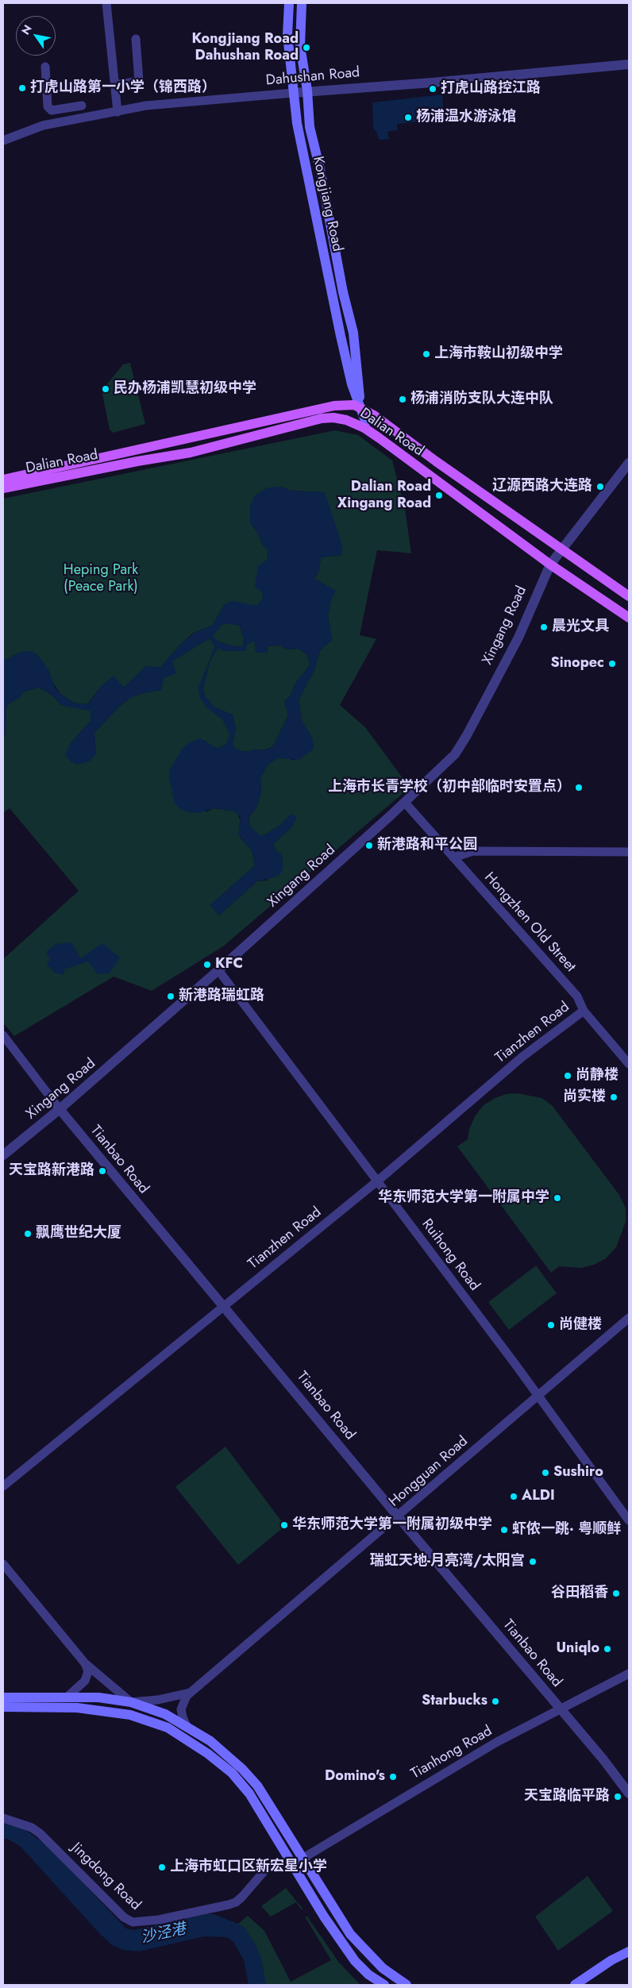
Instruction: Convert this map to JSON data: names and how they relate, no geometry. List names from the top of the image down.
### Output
{
  "streets": {
    "main road": ["Kongjiang Road", "Dalian Road"],
    "street": [
      "Dahushan Road",
      "Xingang Road",
      "Hongzhen Old Street",
      "Tianzhen Road",
      "Tianbao Road",
      "Ruihong Road",
      "Hongguan Road",
      "Tianhong Road",
      "Jingdong Road"
    ]
  },
  "crossings": [
    ["Dahushan Road", "Kongjiang Road"],
    ["Kongjiang Road", "Dalian Road"],
    ["Dalian Road", "Xingang Road"],
    ["Xingang Road", "Hongzhen Old Street"],
    ["Xingang Road", "Tianbao Road"],
    ["Xingang Road", "Ruihong Road"],
    ["Hongzhen Old Street", "Tianzhen Road"],
    ["Tianzhen Road", "Tianbao Road"],
    ["Tianzhen Road", "Ruihong Road"],
    ["Tianbao Road", "Hongguan Road"],
    ["Tianbao Road", "Tianhong Road"],
    ["Ruihong Road", "Hongguan Road"],
    ["Tianhong Road", "Jingdong Road"]
  ],
  "water": ["沙泾港"],
  "parks": ["Heping Park (Peace Park)"],
  "places": [
    "Kongjiang Road Dahushan Road",
    "打虎山路第一小学（锦西路）",
    "打虎山路控江路",
    "杨浦温水游泳馆",
    "上海市鞍山初级中学",
    "民办杨浦凯慧初级中学",
    "杨浦消防支队大连中队",
    "辽源西路大连路",
    "Dalian Road Xingang Road",
    "晨光文具",
    "Sinopec",
    "上海市长青学校（初中部临时安置点）",
    "新港路和平公园",
    "KFC",
    "新港路瑞虹路",
    "尚静楼",
    "尚实楼",
    "天宝路新港路",
    "华东师范大学第一附属中学",
    "飘鹰世纪大厦",
    "尚健楼",
    "Sushiro",
    "ALDI",
    "华东师范大学第一附属初级中学",
    "虾侬一跳· 粤顺鲜",
    "瑞虹天地-月亮湾/太阳宫",
    "谷田稻香",
    "Uniqlo",
    "Starbucks",
    "Domino's",
    "天宝路临平路",
    "上海市虹口区新宏星小学"
  ],
  "north": "top left"
}
